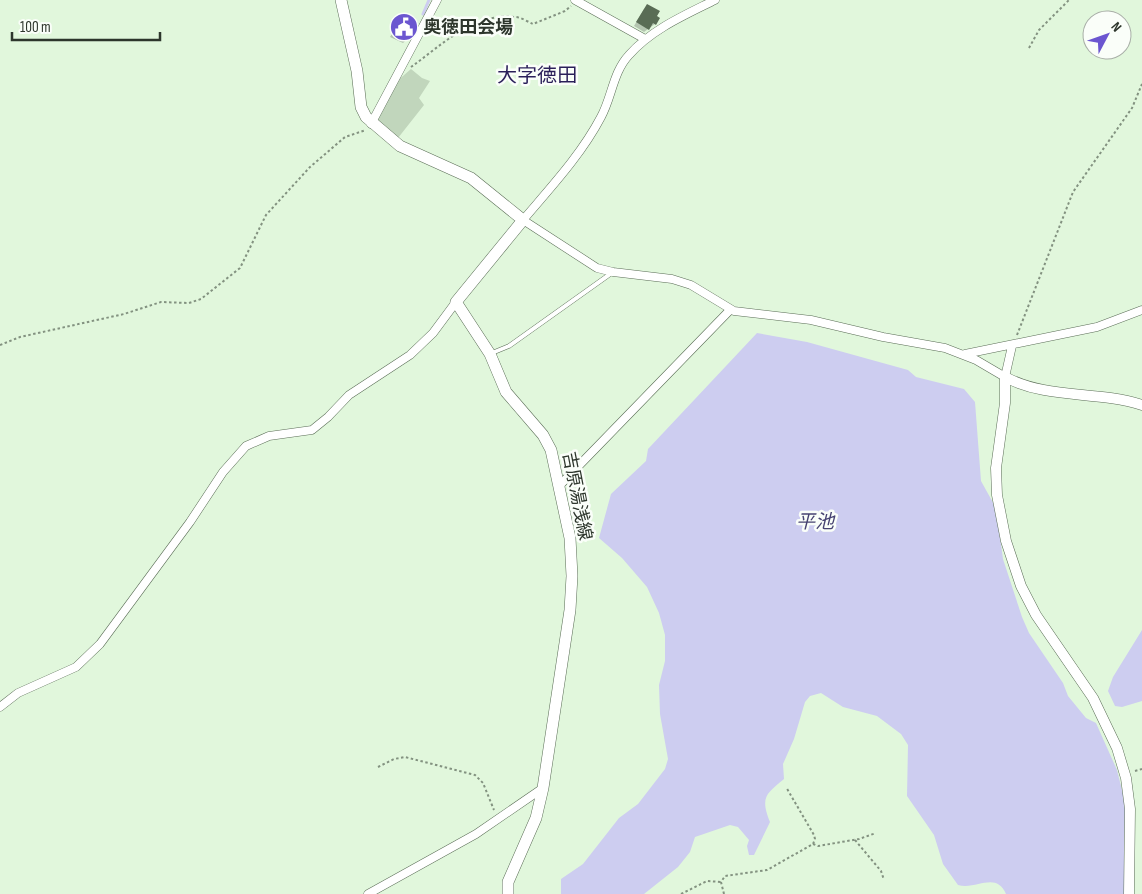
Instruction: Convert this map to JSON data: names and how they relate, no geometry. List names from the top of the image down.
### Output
{
  "streets": {
    "main road": ["吉原湯浅線"]
  },
  "districts": ["大字徳田"],
  "water": ["平池"],
  "places": {
    "public building": ["奥徳田会場"]
  },
  "scale_bar": "100 m",
  "north": "top right"
}
